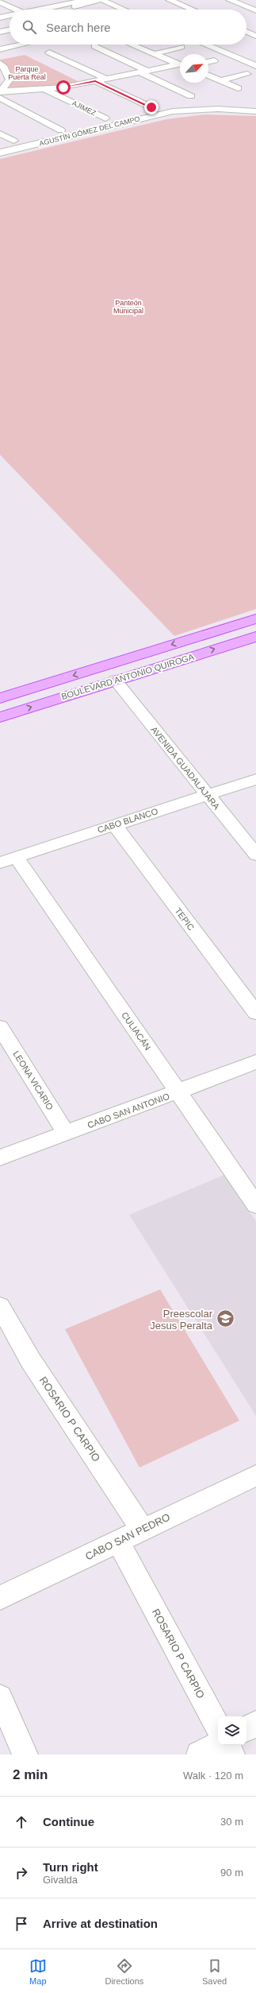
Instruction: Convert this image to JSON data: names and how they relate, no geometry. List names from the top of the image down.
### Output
{
  "streets": {
    "main road": ["BOULEVARD ANTONIO QUIROGA"],
    "street": [
      "AJIMEZ",
      "AGUSTÍN GÓMEZ DEL CAMPO",
      "AVENIDA GUADALAJARA",
      "CABO BLANCO",
      "TEPIC",
      "CULIACÁN",
      "LEONA VICARIO",
      "CABO SAN ANTONIO",
      "ROSARIO P CARPIO",
      "CABO SAN PEDRO"
    ]
  },
  "crossings": [
    ["BOULEVARD ANTONIO QUIROGA", "AVENIDA GUADALAJARA"],
    ["AVENIDA GUADALAJARA", "CABO BLANCO"],
    ["CABO BLANCO", "TEPIC"],
    ["CABO BLANCO", "CULIACÁN"],
    ["CULIACÁN", "CABO SAN ANTONIO"],
    ["LEONA VICARIO", "CABO SAN ANTONIO"],
    ["ROSARIO P CARPIO", "CABO SAN PEDRO"]
  ],
  "parks": ["Parque Puerta Real", "Panteón Municipal"],
  "places": {
    "school or university": ["Preescolar Jesus Peralta"]
  },
  "north": "top right",
  "page": {
    "search": "Search here",
    "heading": ["2 min", "Walk · 120 m"],
    "list": [
      ["Continue", "30 m"],
      ["Turn right", "Givalda", "90 m"],
      "Arrive at destination"
    ],
    "nav": ["Map", "Directions", "Saved"]
  }
}
